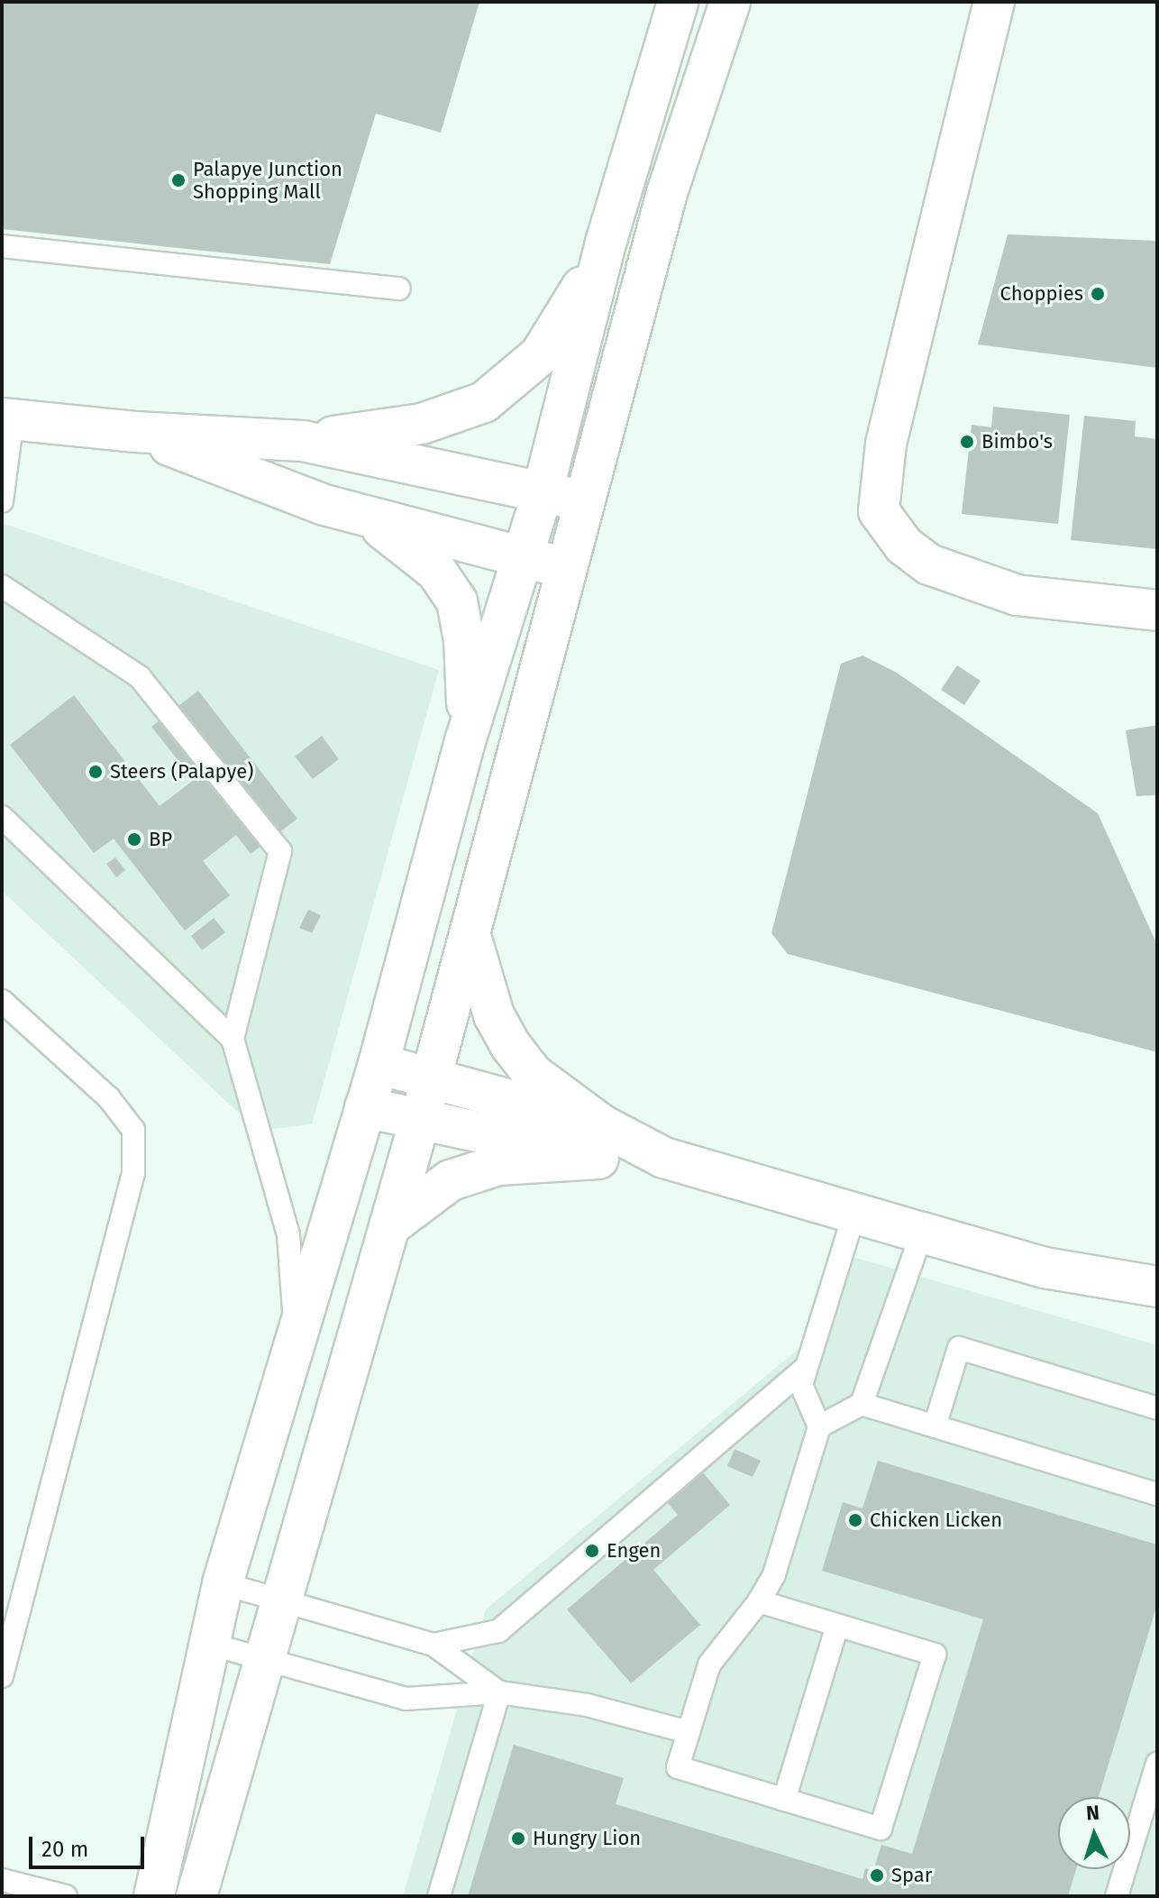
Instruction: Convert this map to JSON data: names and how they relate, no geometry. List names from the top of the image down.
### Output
{
  "places": [
    "Palapye Junction Shopping Mall",
    "Choppies",
    "Bimbo's",
    "Steers (Palapye)",
    "BP",
    "Chicken Licken",
    "Engen",
    "Hungry Lion",
    "Spar"
  ],
  "scale_bar": "20 m",
  "north": "top"
}
